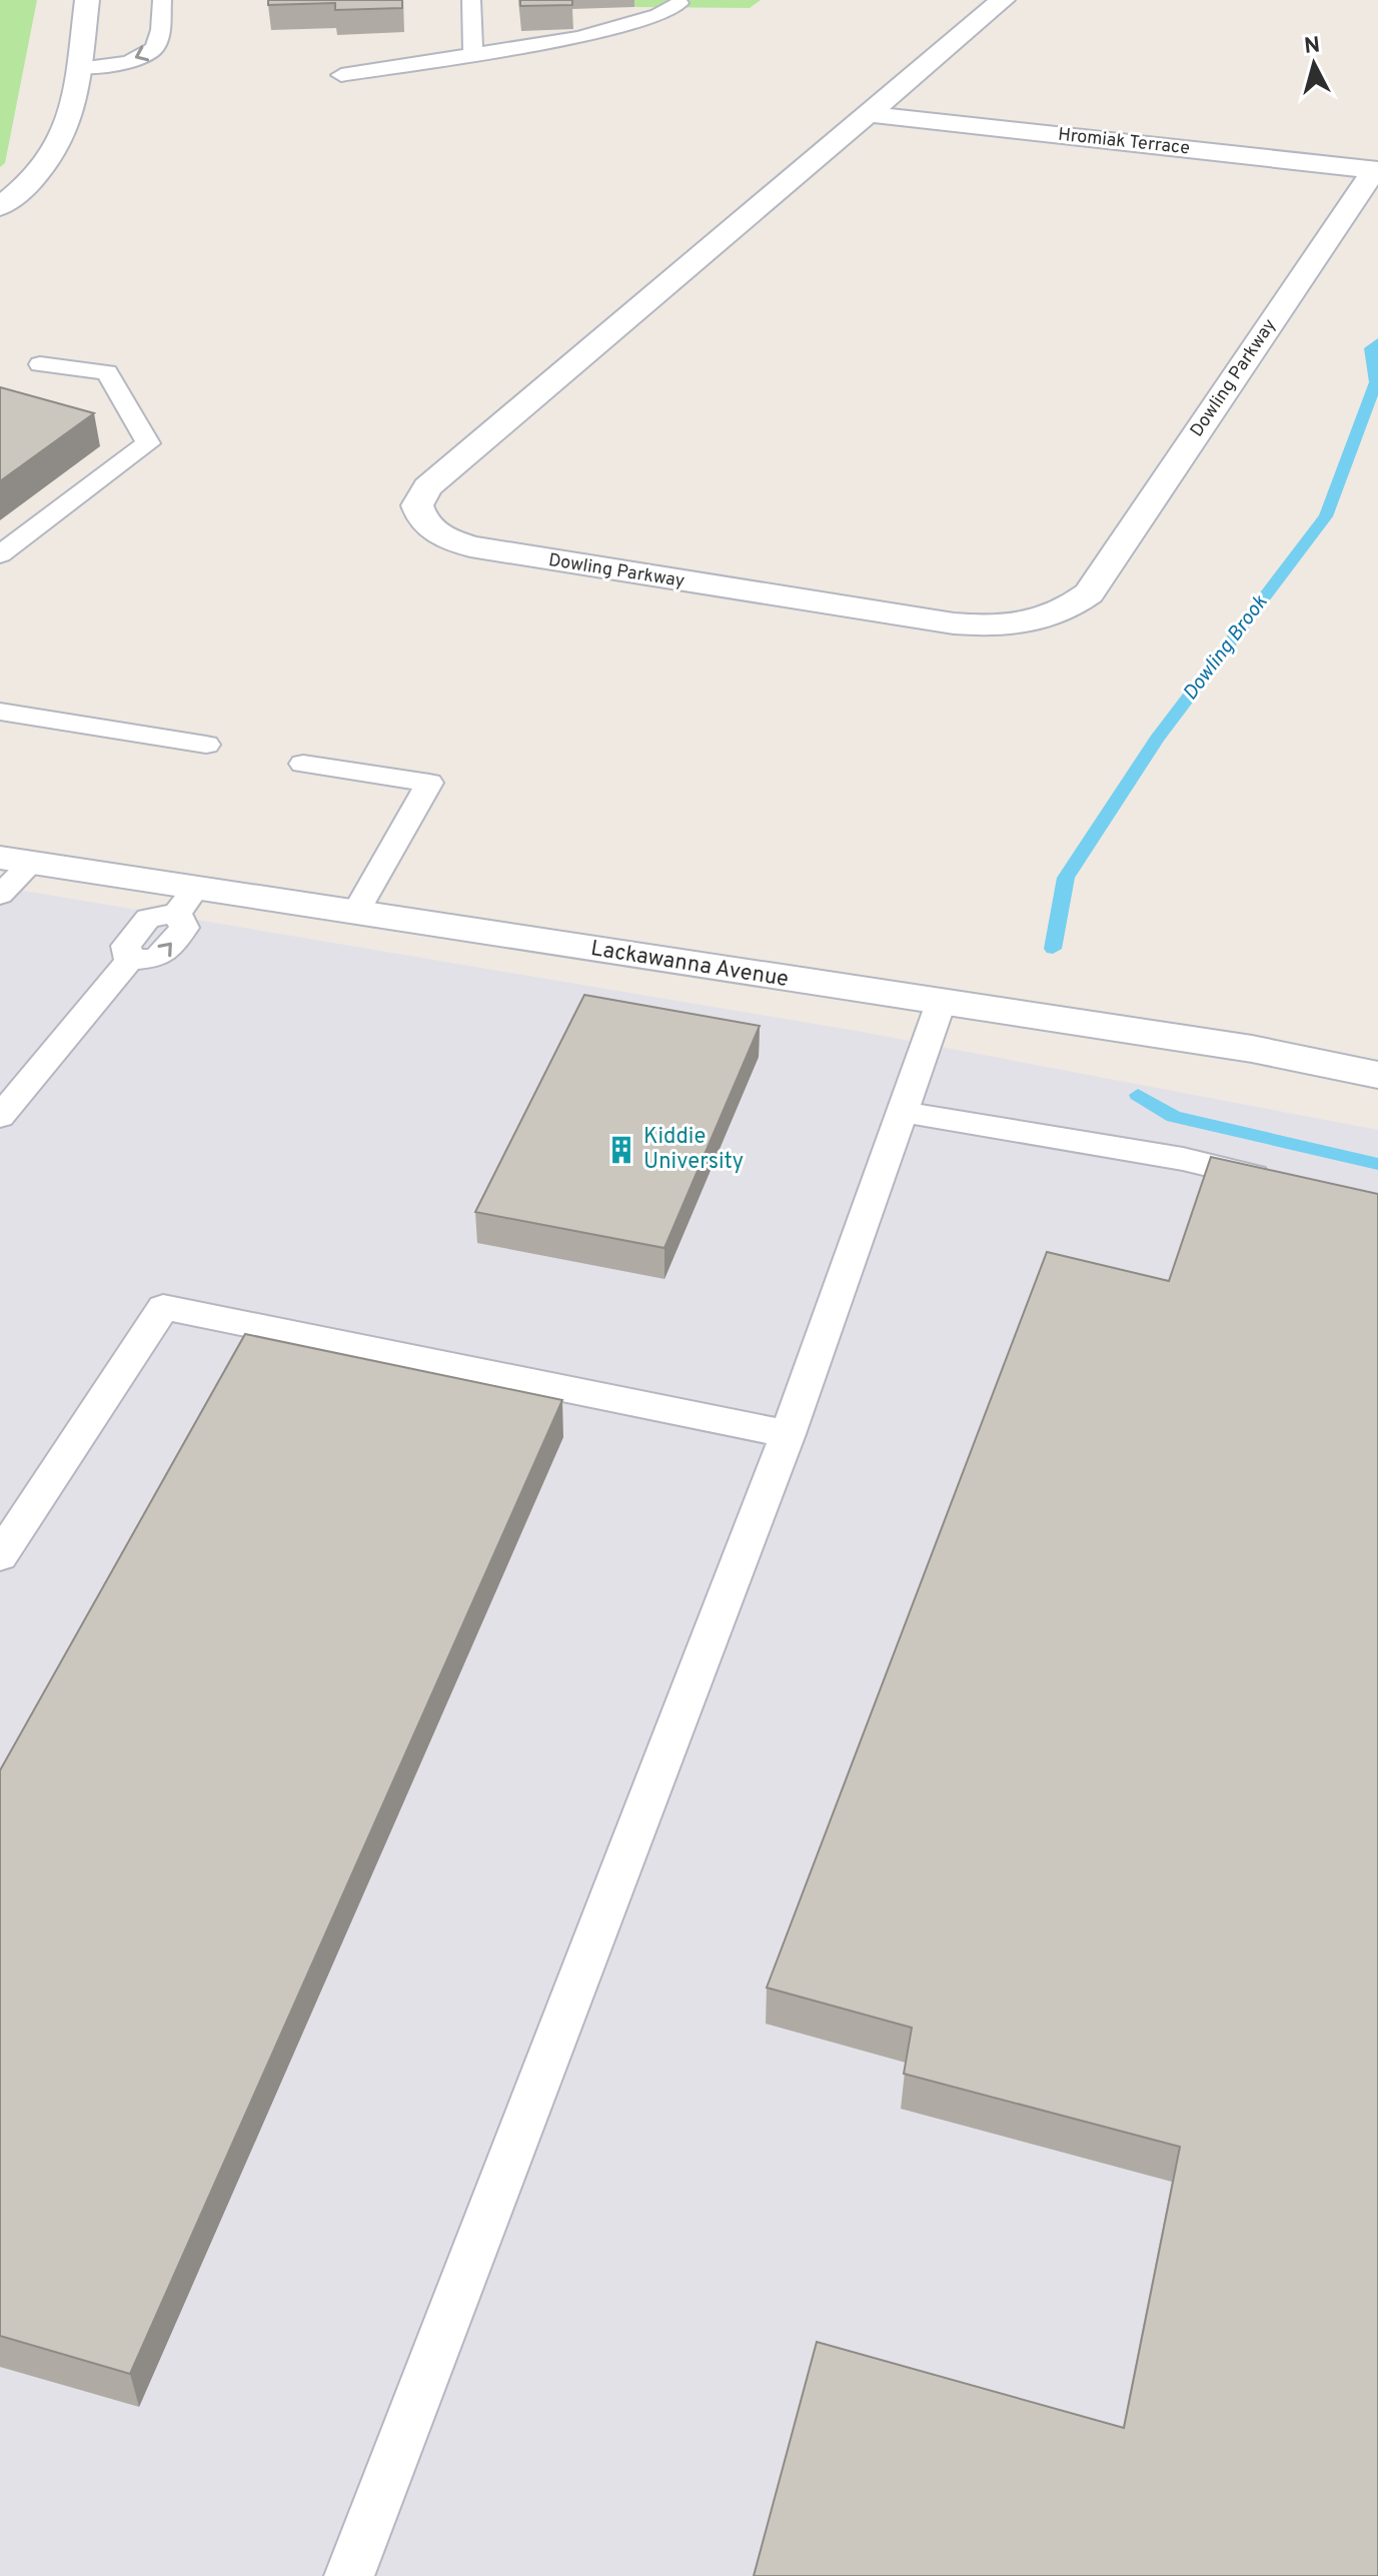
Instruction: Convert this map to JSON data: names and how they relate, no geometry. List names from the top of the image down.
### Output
{
  "streets": {
    "street": ["Hromiak Terrace", "Dowling Parkway", "Lackawanna Avenue"]
  },
  "crossings": [
    ["Hromiak Terrace", "Dowling Parkway"]
  ],
  "water": ["Dowling Brook"],
  "places": {
    "building": ["Kiddie University"]
  },
  "north": "top"
}
